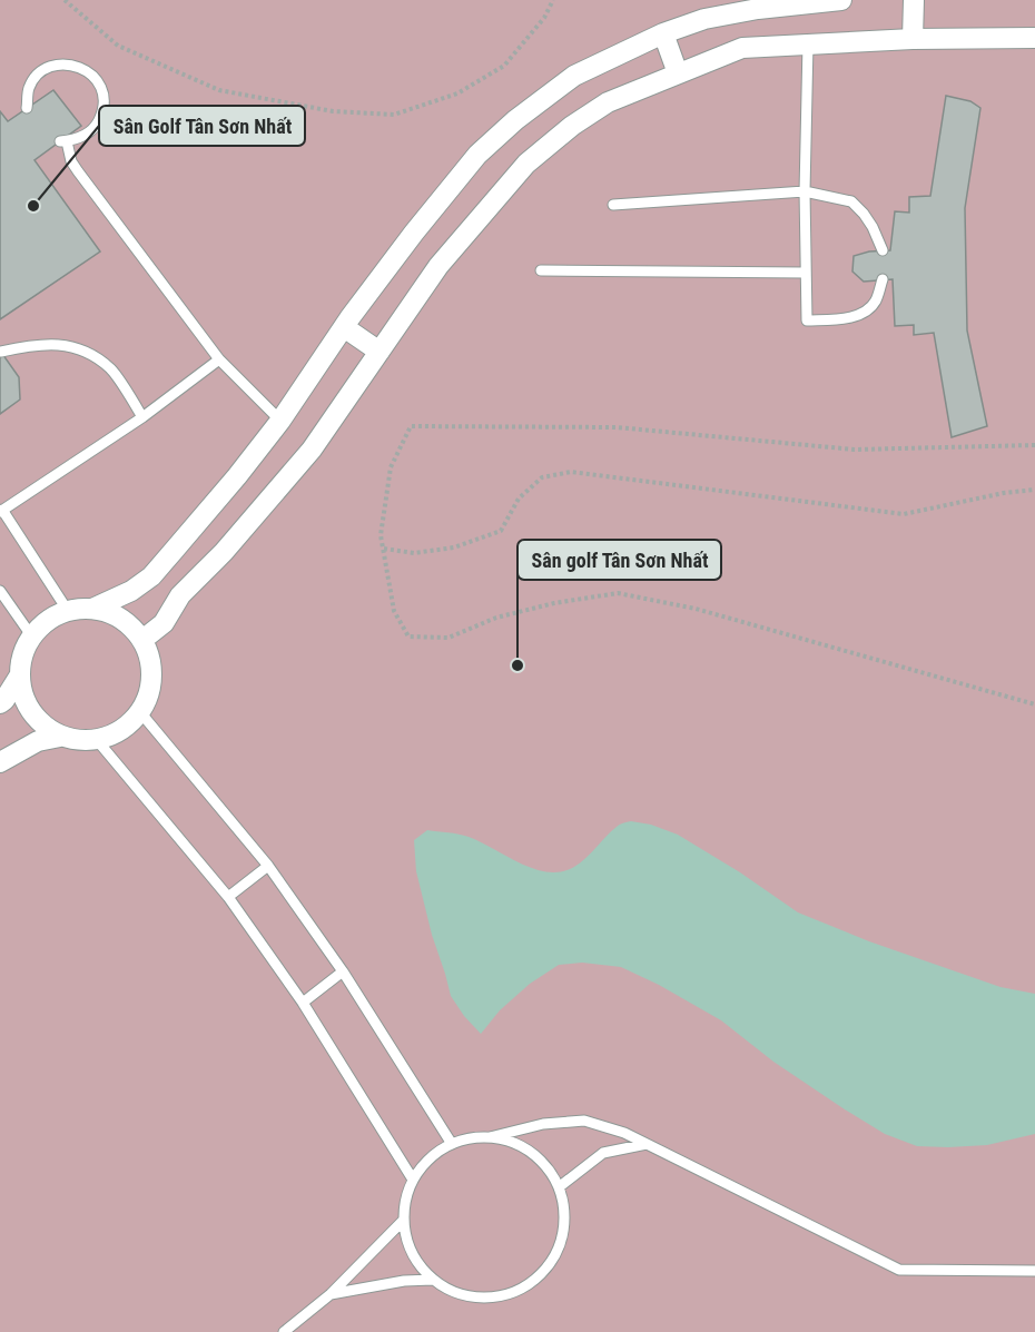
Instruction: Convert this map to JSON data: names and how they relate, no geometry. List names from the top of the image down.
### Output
{
  "places": ["Sân Golf Tân Sơn Nhất", "Sân golf Tân Sơn Nhất"]
}
